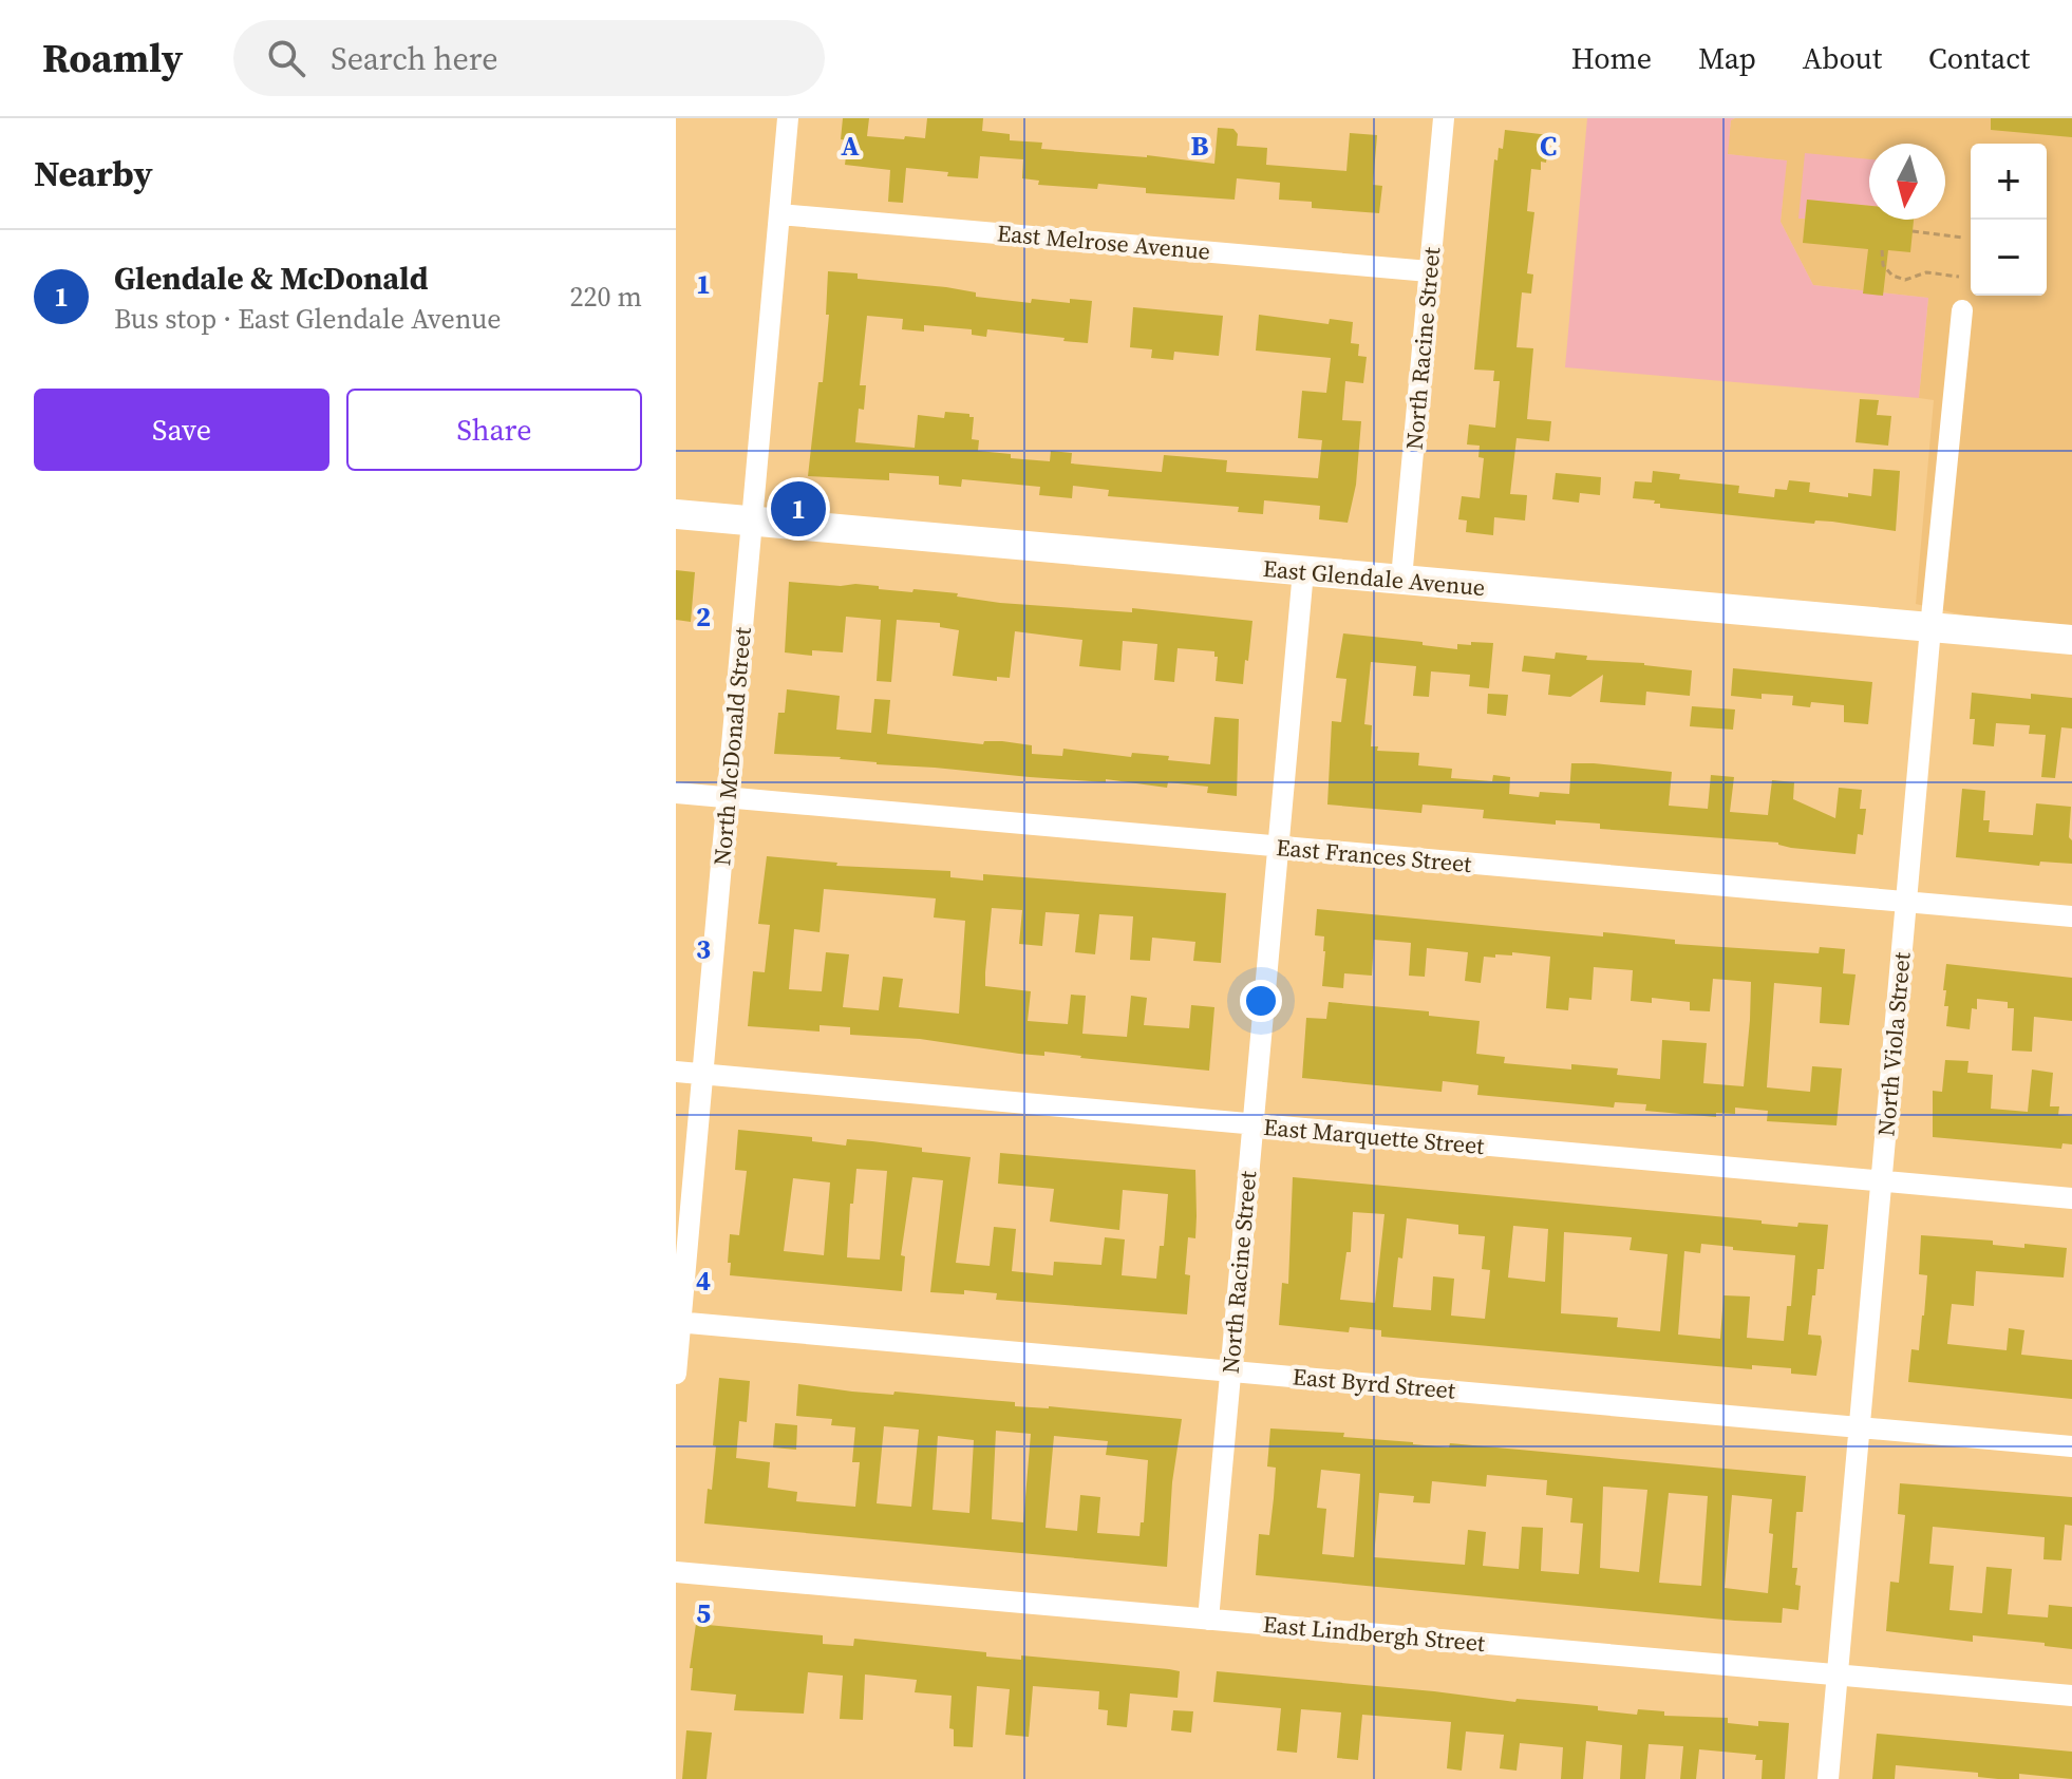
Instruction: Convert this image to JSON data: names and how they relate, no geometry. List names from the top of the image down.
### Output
{
  "streets": {
    "street": [
      "East Melrose Avenue",
      "North Racine Street",
      "East Glendale Avenue",
      "North McDonald Street",
      "East Frances Street",
      "North Viola Street",
      "East Marquette Street",
      "East Byrd Street",
      "East Lindbergh Street"
    ]
  },
  "crossings": [
    ["East Melrose Avenue", "North Racine Street"],
    ["East Melrose Avenue", "North McDonald Street"],
    ["North Racine Street", "East Glendale Avenue"],
    ["North Racine Street", "East Frances Street"],
    ["North Racine Street", "East Marquette Street"],
    ["North Racine Street", "East Byrd Street"],
    ["North Racine Street", "East Lindbergh Street"],
    ["East Glendale Avenue", "North McDonald Street"],
    ["East Glendale Avenue", "North Viola Street"],
    ["North McDonald Street", "East Frances Street"],
    ["North McDonald Street", "East Marquette Street"],
    ["North McDonald Street", "East Byrd Street"],
    ["East Frances Street", "North Viola Street"],
    ["North Viola Street", "East Marquette Street"],
    ["North Viola Street", "East Byrd Street"],
    ["North Viola Street", "East Lindbergh Street"]
  ],
  "north": "bottom",
  "page": {
    "header": "Roamly",
    "search": "Search here",
    "nav": [
      "Home",
      "Map",
      "About",
      "Contact"
    ],
    "heading": "Nearby",
    "map_buttons": ["+", "−"],
    "list": [
      {
        "mark": "1",
        "name": "Glendale & McDonald",
        "note": "Bus stop · East Glendale Avenue",
        "value": "220 m"
      }
    ],
    "buttons": ["Save", "Share"],
    "pins": "1"
  },
  "grid": {
    "columns": ["A", "B", "C"],
    "rows": [
      "1",
      "2",
      "3",
      "4",
      "5"
    ]
  }
}
